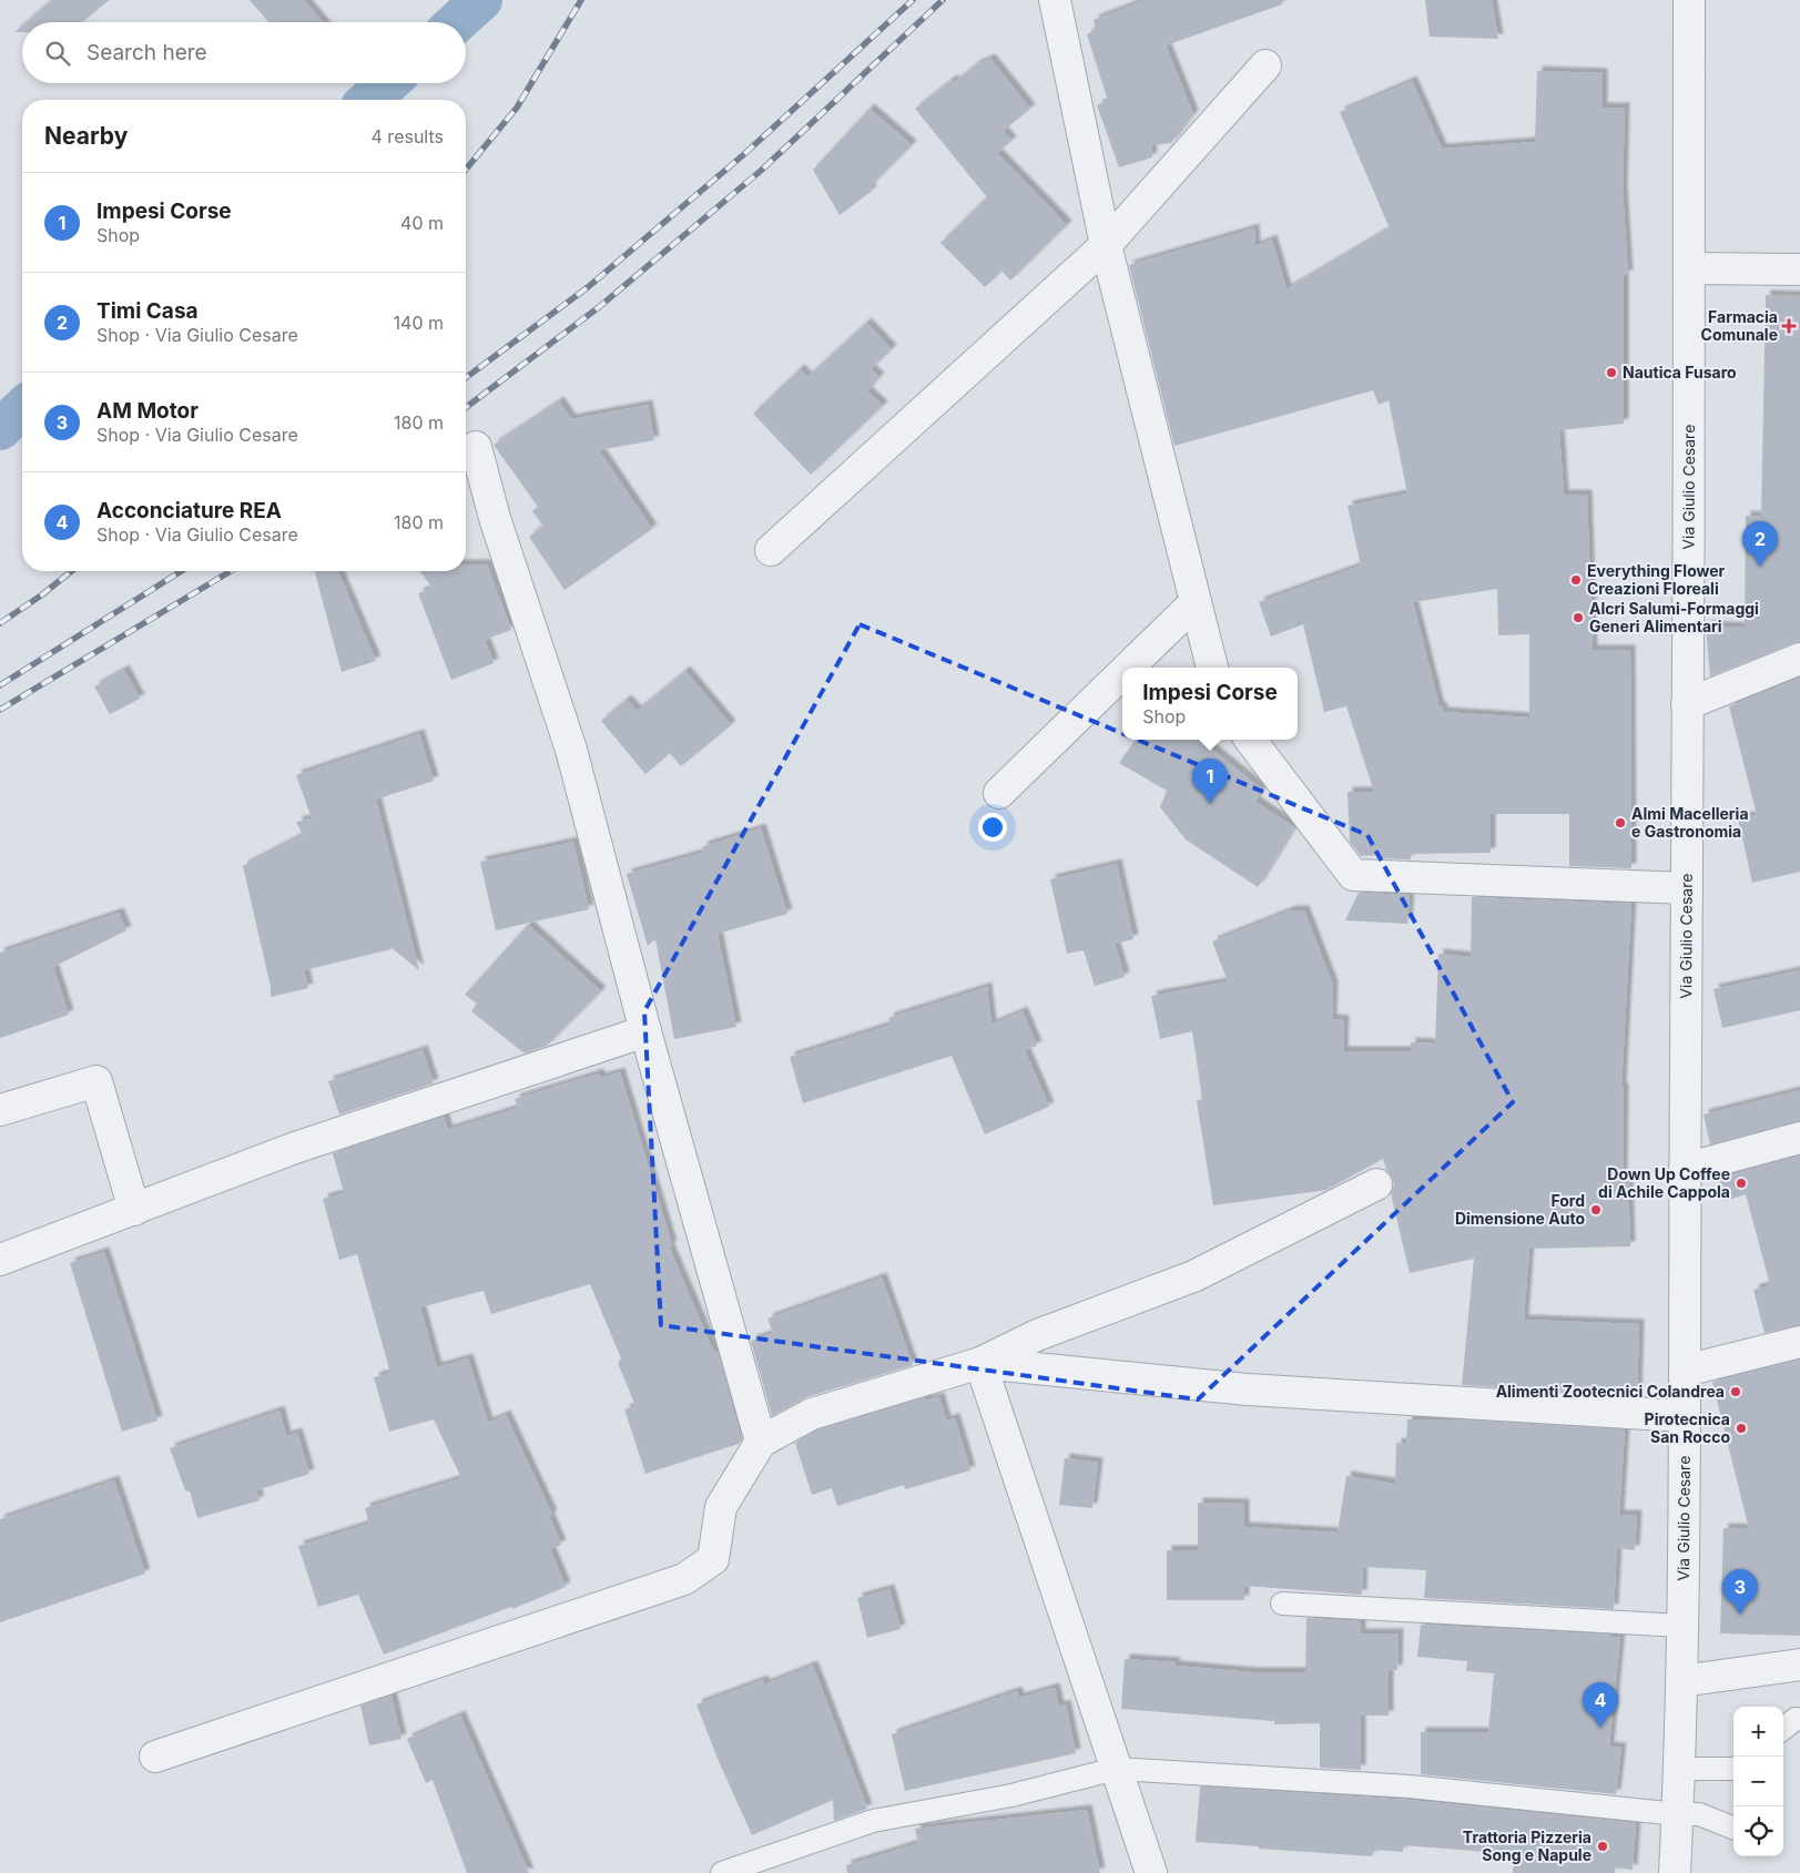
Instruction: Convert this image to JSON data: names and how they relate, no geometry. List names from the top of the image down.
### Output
{
  "streets": {
    "street": ["Via Giulio Cesare"]
  },
  "places": {
    "health": ["Farmacia Comunale"],
    "other": [
      "Nautica Fusaro",
      "Everything Flower Creazioni Floreali",
      "Alcri Salumi-Formaggi Generi Alimentari",
      "Almi Macelleria e Gastronomia",
      "Down Up Coffee di Achile Cappola",
      "Ford Dimensione Auto",
      "Alimenti Zootecnici Colandrea",
      "Pirotecnica San Rocco",
      "Trattoria Pizzeria Song e Napule"
    ]
  },
  "page": {
    "search": "Search here",
    "heading": ["Nearby", "4 results"],
    "list": [
      {
        "mark": "1",
        "name": "Impesi Corse",
        "note": "Shop",
        "value": "40 m"
      },
      {
        "mark": "2",
        "name": "Timi Casa",
        "note": "Shop · Via Giulio Cesare",
        "value": "140 m"
      },
      {
        "mark": "3",
        "name": "AM Motor",
        "note": "Shop · Via Giulio Cesare",
        "value": "180 m"
      },
      {
        "mark": "4",
        "name": "Acconciature REA",
        "note": "Shop · Via Giulio Cesare",
        "value": "180 m"
      }
    ],
    "pins": [
      "2",
      "1",
      "3",
      "4"
    ],
    "popup": ["Impesi Corse", "Shop"],
    "map_buttons": ["+", "−"]
  }
}
